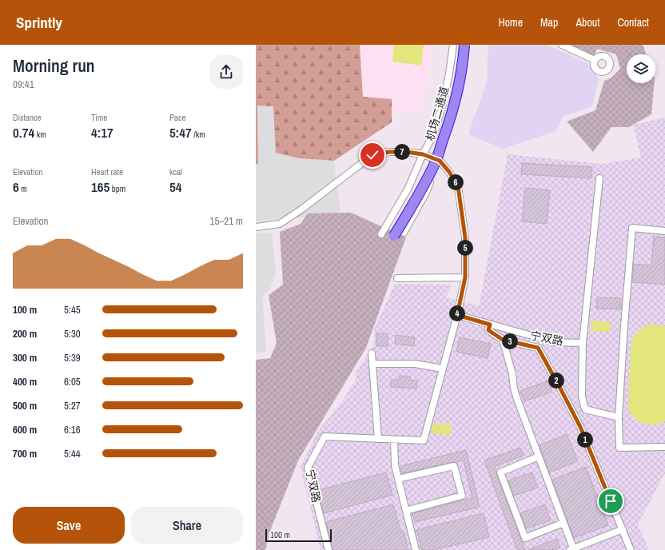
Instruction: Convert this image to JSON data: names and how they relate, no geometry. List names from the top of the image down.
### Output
{
  "streets": {
    "highway": ["机场二通道"],
    "street": ["宁双路"]
  },
  "scale_bar": "100 m",
  "page": {
    "header": "Sprintly",
    "nav": [
      "Home",
      "Map",
      "About",
      "Contact"
    ],
    "heading": ["Morning run", "09:41"],
    "stats": [
      ["Distance", "0.74 km"],
      ["Time", "4:17"],
      ["Pace", "5:47 /km"],
      ["Elevation", "6 m"],
      ["Heart rate", "165 bpm"],
      ["kcal", "54"]
    ],
    "pins": [
      "7",
      "6",
      "5",
      "4",
      "3",
      "2",
      "1"
    ],
    "chart": ["Elevation", "15–21 m"],
    "list": [
      {
        "name": "100 m",
        "note": "5:45"
      },
      {
        "name": "200 m",
        "note": "5:30"
      },
      {
        "name": "300 m",
        "note": "5:39"
      },
      {
        "name": "400 m",
        "note": "6:05"
      },
      {
        "name": "500 m",
        "note": "5:27"
      },
      {
        "name": "600 m",
        "note": "6:16"
      },
      {
        "name": "700 m",
        "note": "5:44"
      }
    ],
    "buttons": ["Save", "Share"],
    "scale": "100 m"
  }
}
